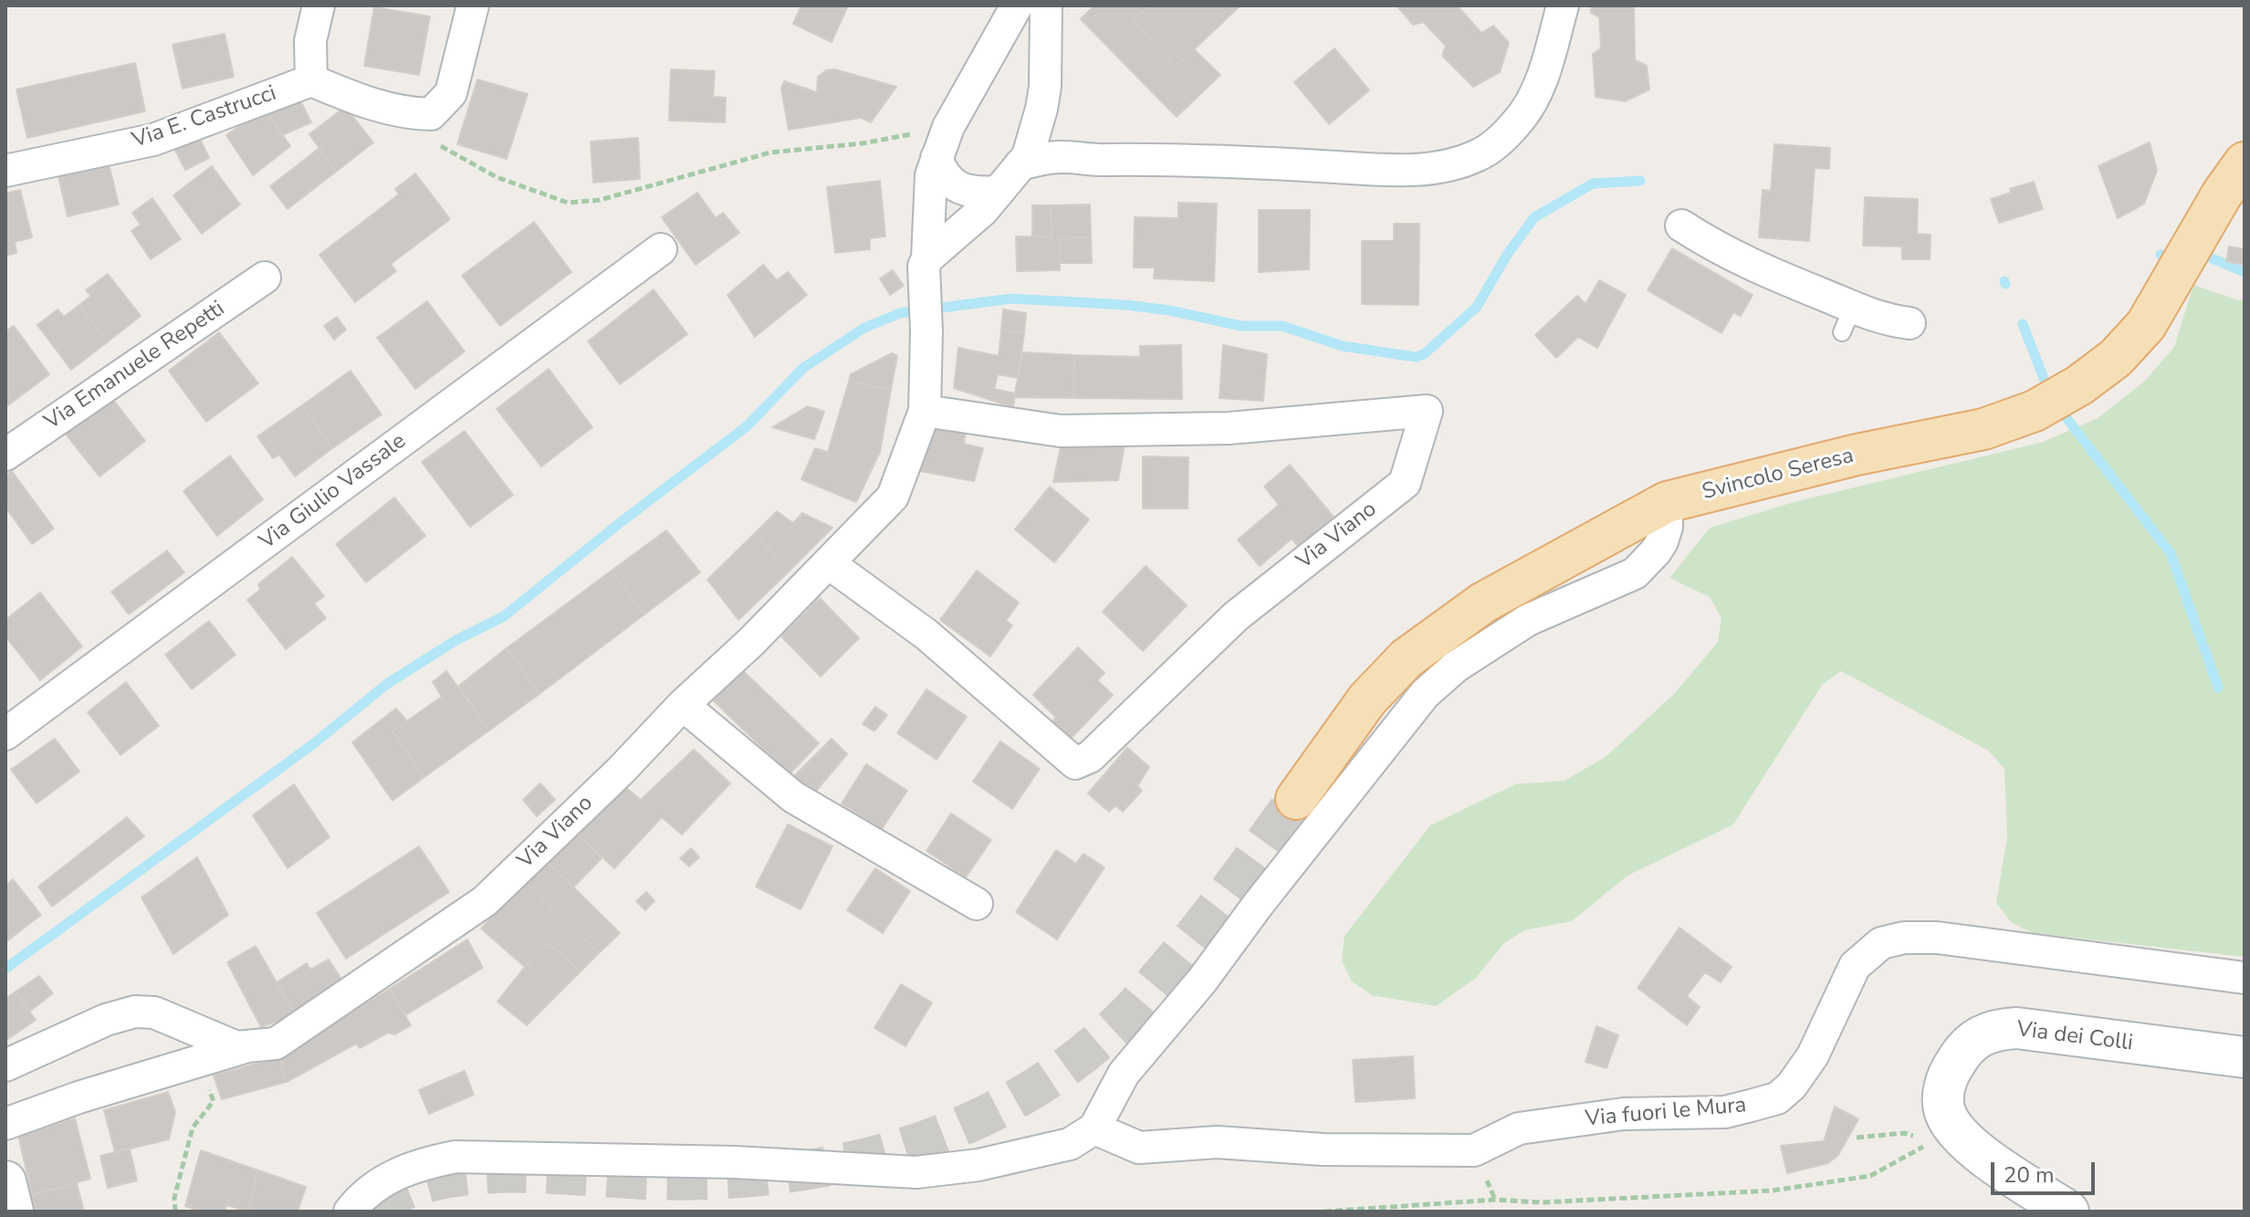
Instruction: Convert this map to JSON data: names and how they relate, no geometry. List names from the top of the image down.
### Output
{
  "streets": {
    "main road": ["Svincolo Seresa"],
    "street": [
      "Via E. Castrucci",
      "Via Emanuele Repetti",
      "Via Giulio Vassale",
      "Via Viano",
      "Via dei Colli",
      "Via fuori le Mura"
    ]
  },
  "scale_bar": "20 m"
}
